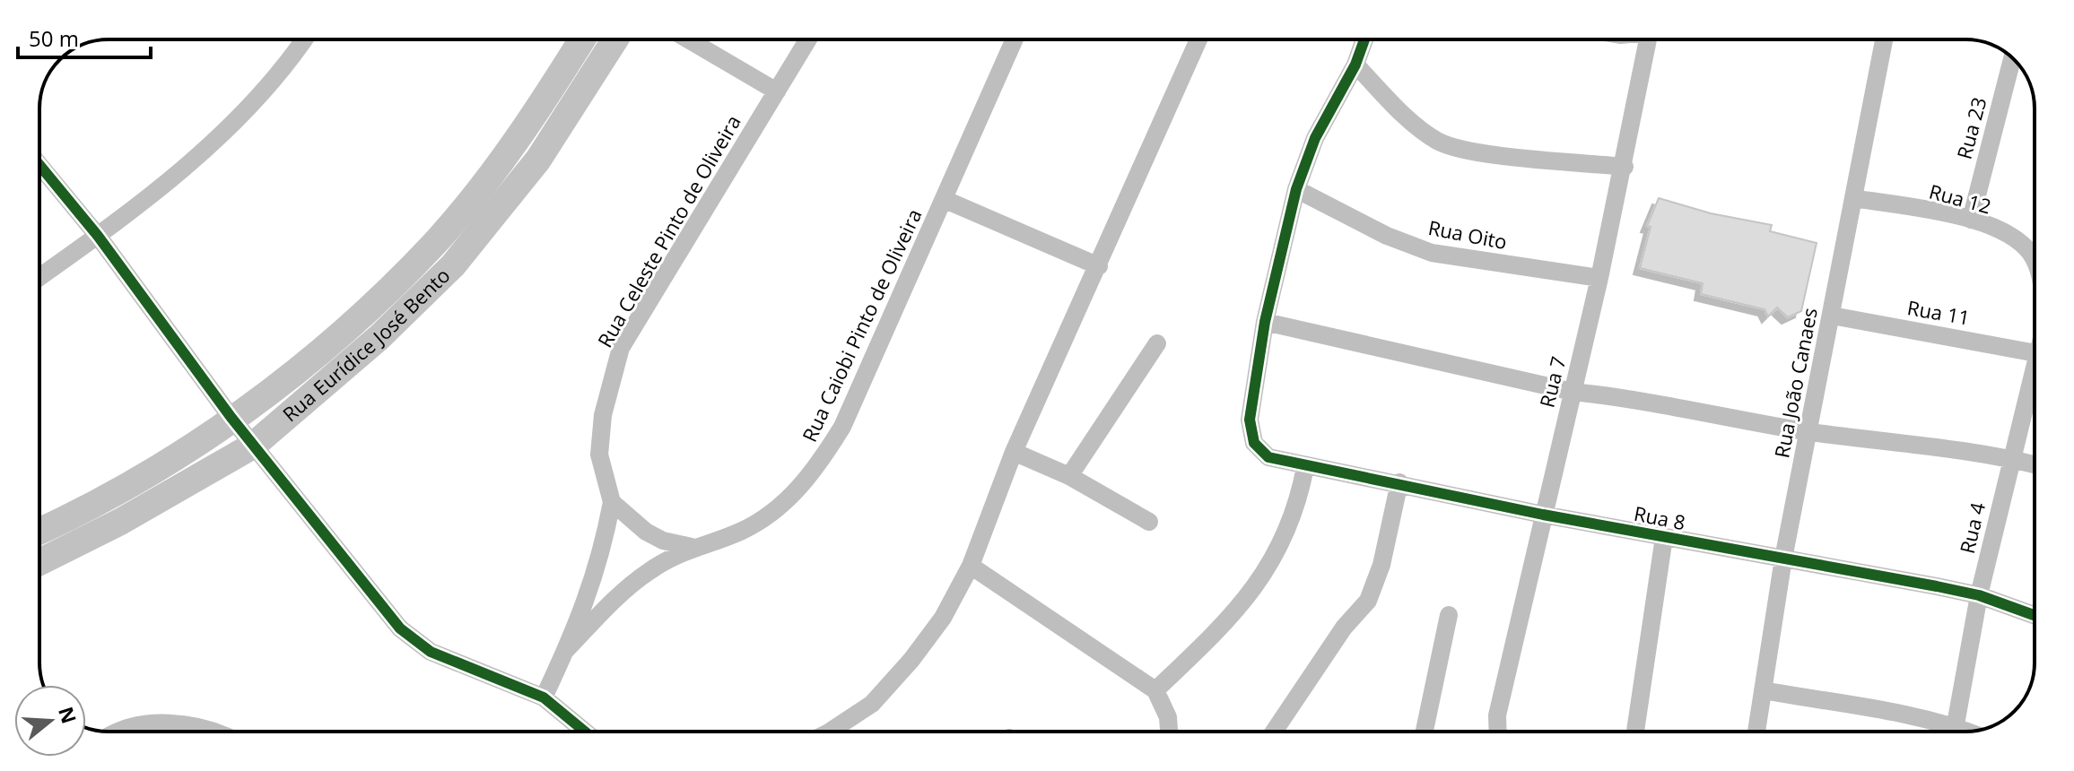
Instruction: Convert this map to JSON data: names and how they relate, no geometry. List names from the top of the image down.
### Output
{
  "streets": {
    "street": [
      "Rua 23",
      "Rua 12",
      "Rua Celeste Pinto de Oliveira",
      "Rua Oito",
      "Rua 11",
      "Rua Caiobi Pinto de Oliveira",
      "Rua Eurídice José Bento",
      "Rua 7",
      "Rua João Canaes",
      "Rua 8",
      "Rua 4"
    ]
  },
  "crossings": [
    ["Rua 23", "Rua 12"],
    ["Rua 12", "Rua João Canaes"],
    ["Rua Celeste Pinto de Oliveira", "Rua Caiobi Pinto de Oliveira"],
    ["Rua Oito", "Rua 7"],
    ["Rua 11", "Rua João Canaes"],
    ["Rua 7", "Rua 8"],
    ["Rua João Canaes", "Rua 8"],
    ["Rua 8", "Rua 4"]
  ],
  "scale_bar": "50 m",
  "north": "right"
}
